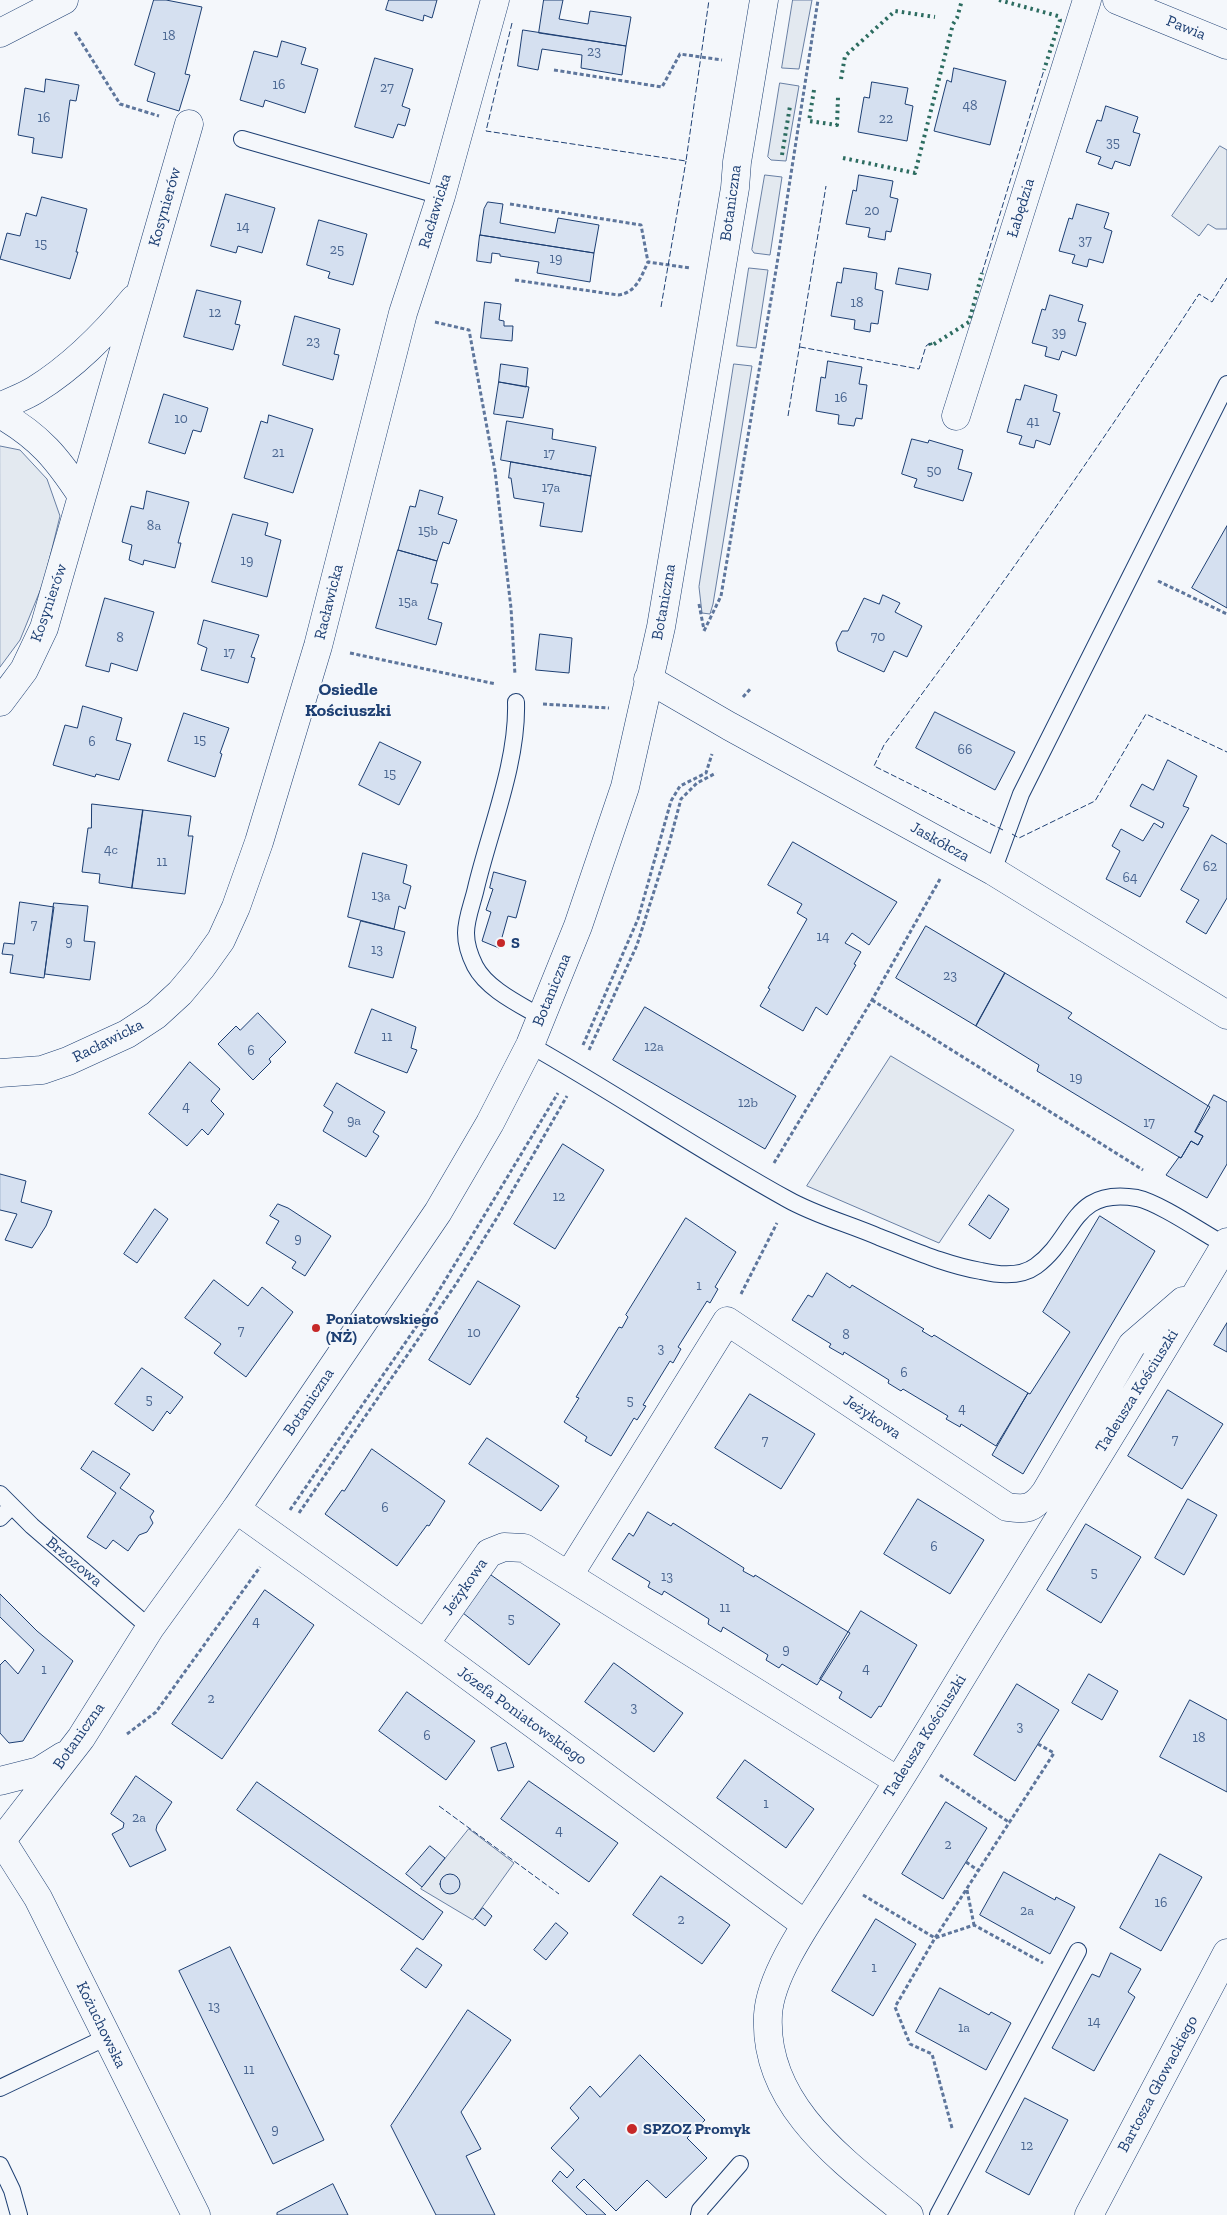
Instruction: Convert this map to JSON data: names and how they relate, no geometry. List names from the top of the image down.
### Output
{
  "streets": {
    "street": [
      "Pawia",
      "Botaniczna",
      "Kosynierów",
      "Łabędzia",
      "Racławicka",
      "Jaskółcza",
      "Tadeusza Kościuszki",
      "Jeżykowa",
      "Józefa Poniatowskiego",
      "Kożuchowska",
      "Bartosza Głowackiego"
    ],
    "lane": ["Brzozowa"]
  },
  "crossings": [
    ["Botaniczna", "Jaskółcza"],
    ["Botaniczna", "Brzozowa"],
    ["Botaniczna", "Józefa Poniatowskiego"],
    ["Botaniczna", "Kożuchowska"],
    ["Tadeusza Kościuszki", "Jeżykowa"],
    ["Tadeusza Kościuszki", "Józefa Poniatowskiego"],
    ["Jeżykowa", "Józefa Poniatowskiego"]
  ],
  "districts": ["Osiedle Kościuszki"],
  "places": ["S", "Poniatowskiego (NŻ)", "SPZOZ Promyk"],
  "house_numbers": [
    "18",
    "23",
    "16",
    "27",
    "48",
    "16",
    "22",
    "35",
    "20",
    "14",
    "37",
    "15",
    "25",
    "19",
    "18",
    "12",
    "39",
    "23",
    "16",
    "10",
    "41",
    "21",
    "17",
    "50",
    "17a",
    "8a",
    "15b",
    "19",
    "15a",
    "70",
    "8",
    "17",
    "15",
    "6",
    "66",
    "15",
    "4c",
    "11",
    "62",
    "64",
    "13a",
    "7",
    "14",
    "9",
    "13",
    "23",
    "11",
    "12a",
    "6",
    "19",
    "12b",
    "4",
    "9a",
    "17",
    "12",
    "9",
    "1",
    "7",
    "10",
    "8",
    "3",
    "6",
    "5",
    "5",
    "4",
    "7",
    "7",
    "6",
    "6",
    "5",
    "13",
    "11",
    "5",
    "4",
    "9",
    "4",
    "1",
    "2",
    "3",
    "3",
    "6",
    "18",
    "1",
    "2a",
    "4",
    "2",
    "16",
    "2a",
    "2",
    "1",
    "13",
    "14",
    "1a",
    "11",
    "9",
    "12"
  ]
}
